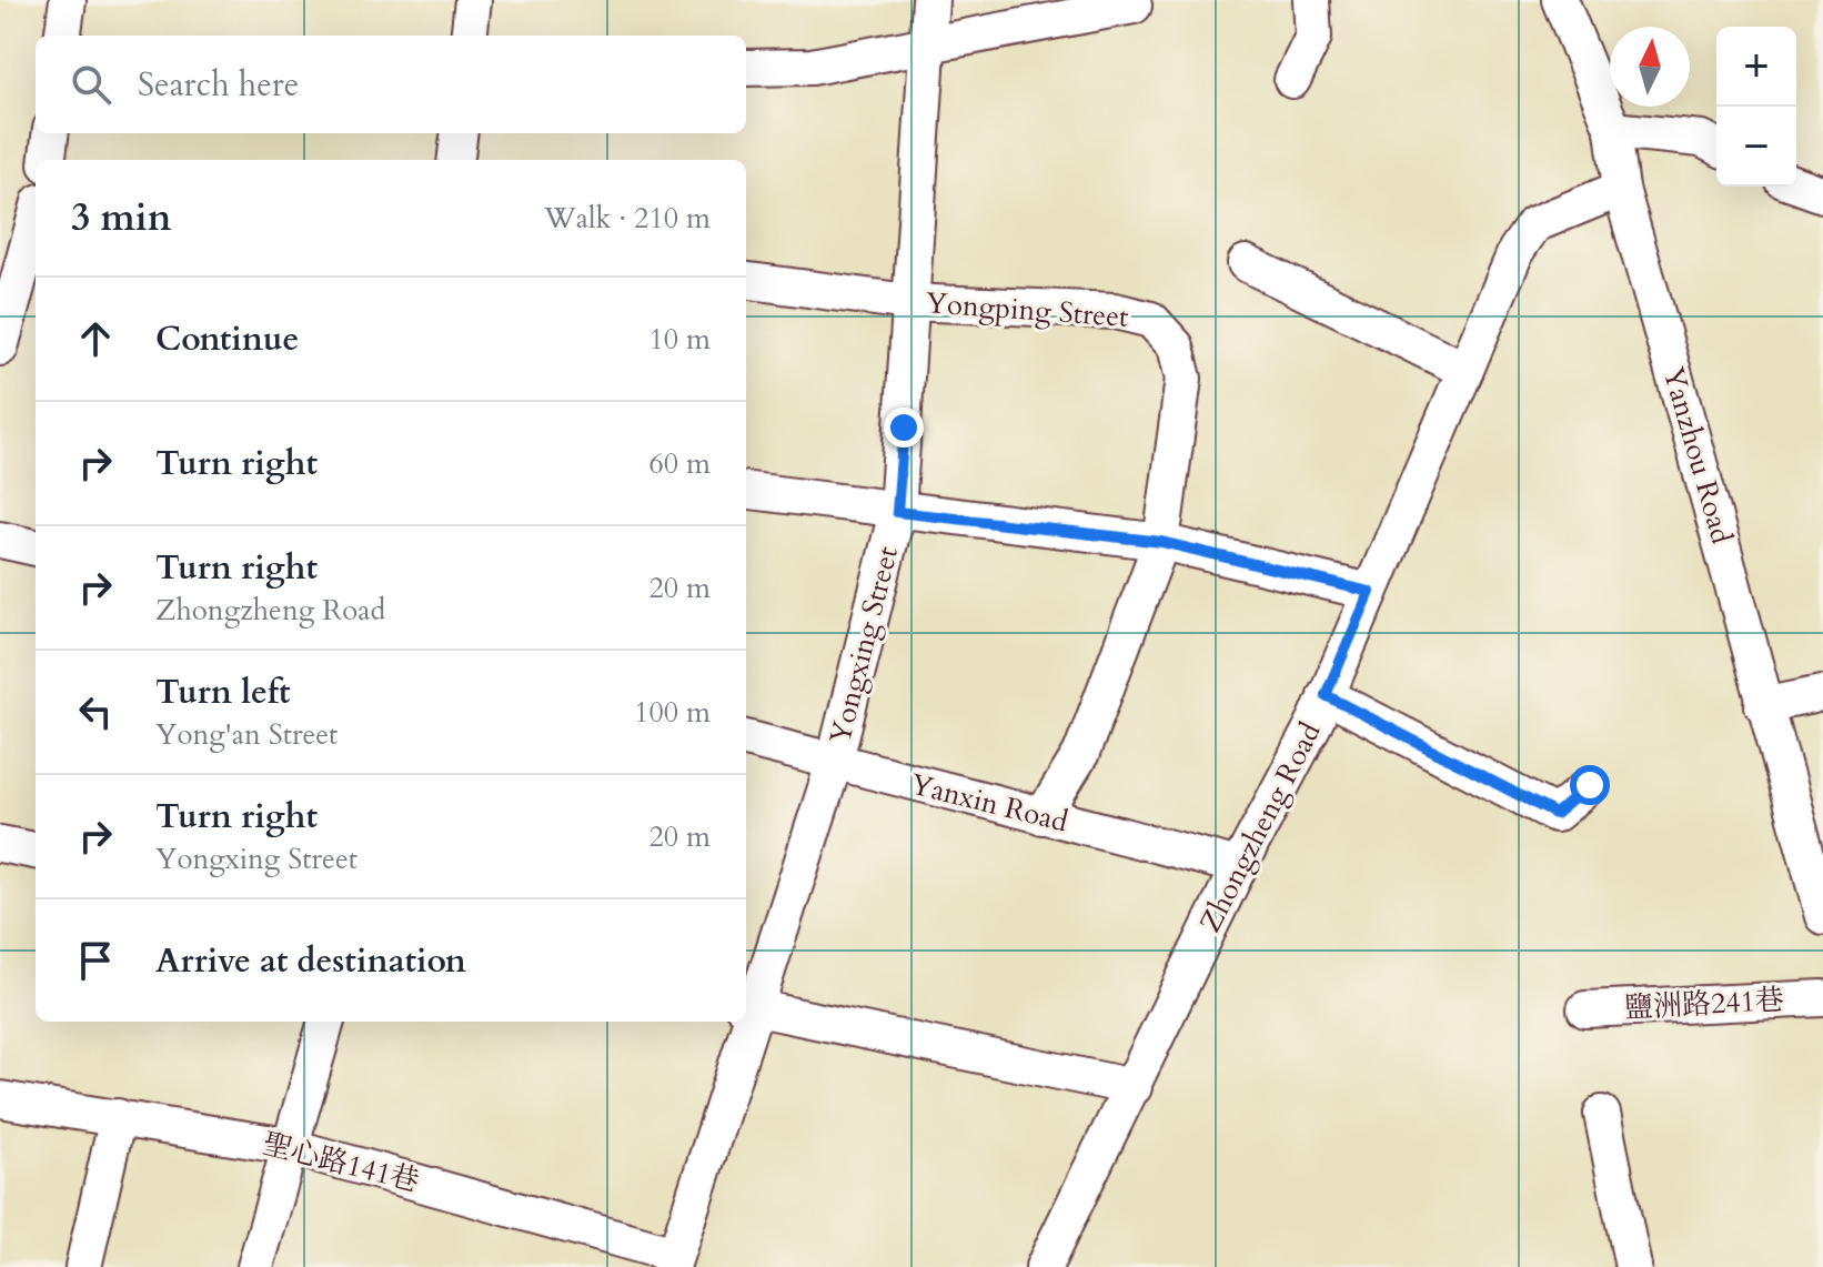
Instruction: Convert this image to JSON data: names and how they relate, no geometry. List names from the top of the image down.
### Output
{
  "streets": {
    "street": [
      "Yongping Street",
      "Yanzhou Road",
      "Yongxing Street",
      "Yanxin Road",
      "Zhongzheng Road",
      "鹽洲路241巷",
      "聖心路141巷"
    ]
  },
  "crossings": [
    ["Yongping Street", "Yongxing Street"],
    ["Yongping Street", "Yanxin Road"],
    ["Yanzhou Road", "Zhongzheng Road"],
    ["Yongxing Street", "Yanxin Road"],
    ["Yongxing Street", "聖心路141巷"],
    ["Yanxin Road", "Zhongzheng Road"]
  ],
  "north": "top",
  "page": {
    "map_buttons": ["+", "−"],
    "search": "Search here",
    "heading": ["3 min", "Walk · 210 m"],
    "list": [
      ["Continue", "10 m"],
      ["Turn right", "60 m"],
      ["Turn right", "Zhongzheng Road", "20 m"],
      ["Turn left", "Yong'an Street", "100 m"],
      ["Turn right", "Yongxing Street", "20 m"],
      "Arrive at destination"
    ]
  }
}
